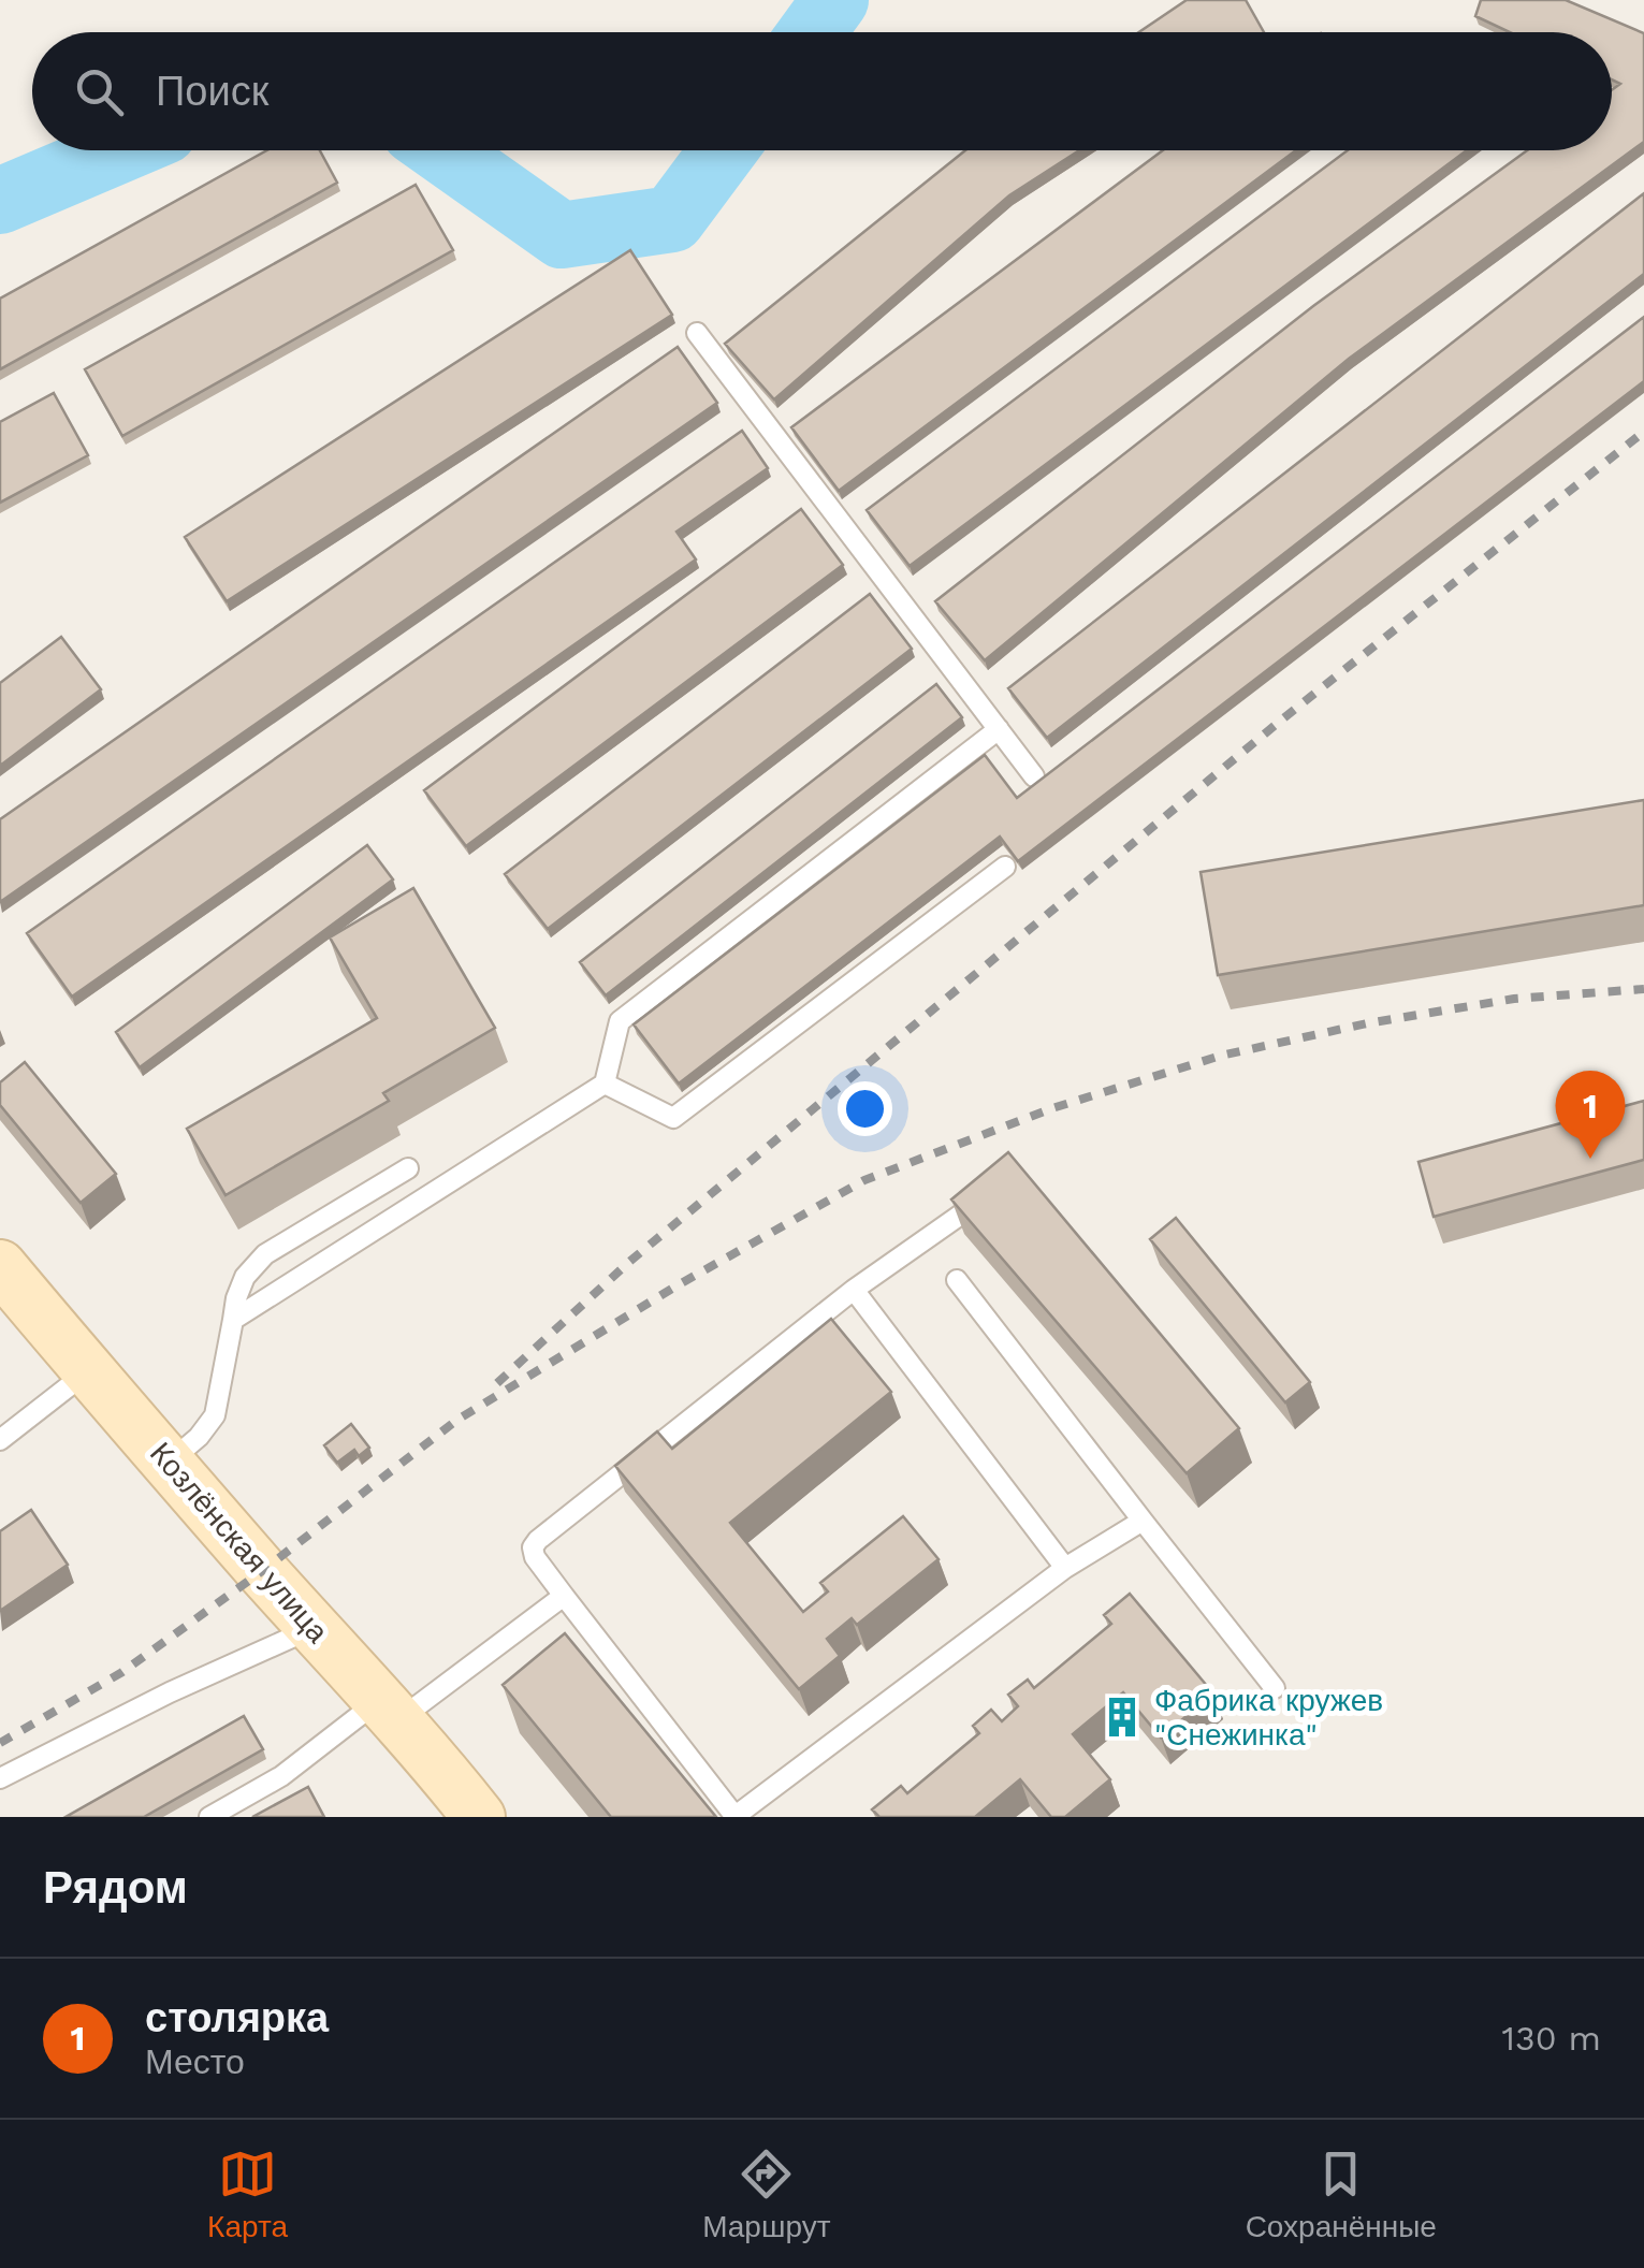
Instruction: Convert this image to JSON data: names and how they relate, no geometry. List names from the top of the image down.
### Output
{
  "streets": {
    "street": ["Козлёнская улица"]
  },
  "places": {
    "building": ["Фабрика кружев \"Снежинка\""]
  },
  "page": {
    "search": "Поиск",
    "pins": "1",
    "heading": "Рядом",
    "list": [
      {
        "mark": "1",
        "name": "столярка",
        "note": "Место",
        "value": "130 m"
      }
    ],
    "nav": ["Карта", "Маршрут", "Сохранённые"]
  }
}
